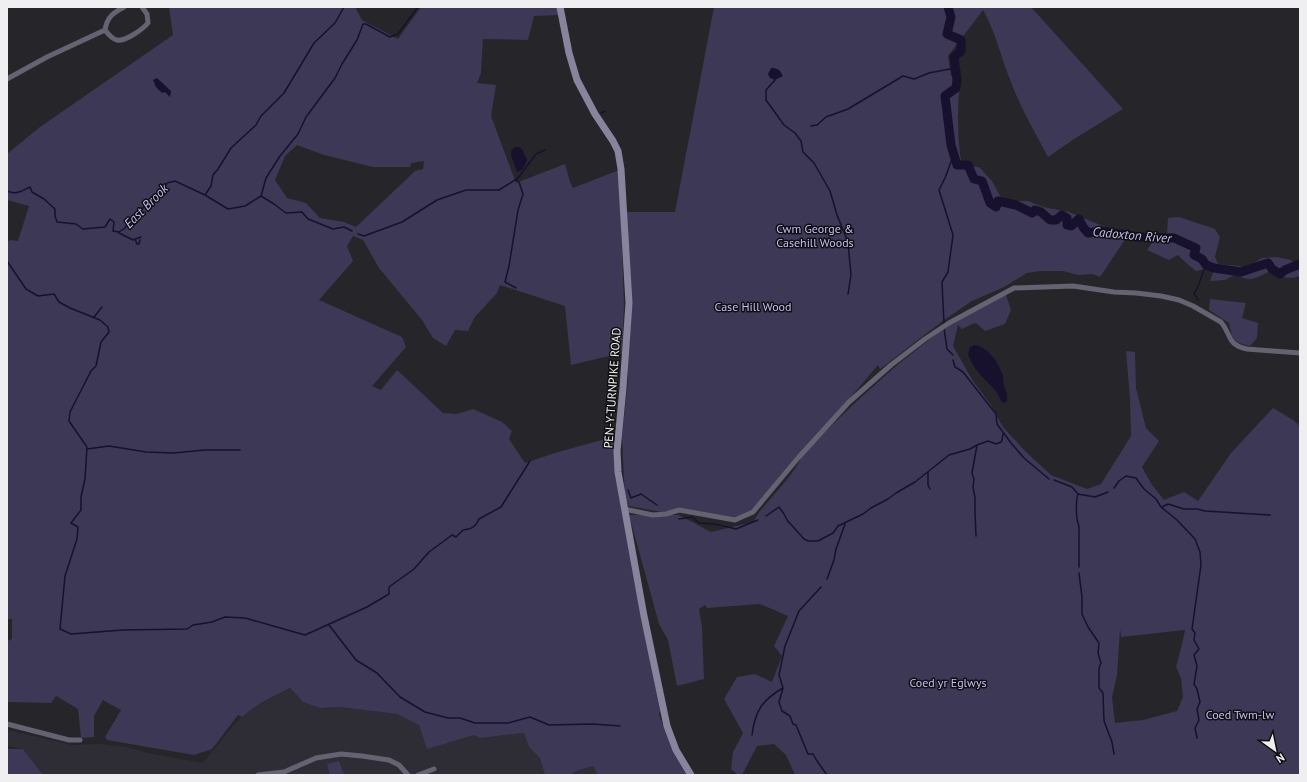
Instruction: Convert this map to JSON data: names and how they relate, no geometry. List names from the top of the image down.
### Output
{
  "streets": {
    "street": ["PEN-Y-TURNPIKE ROAD"]
  },
  "water": ["East Brook", "Cadoxton River"],
  "parks": [
    "Cwm George & Casehill Woods",
    "Case Hill Wood",
    "Coed yr Eglwys",
    "Coed Twm-lw"
  ],
  "north": "bottom right"
}
